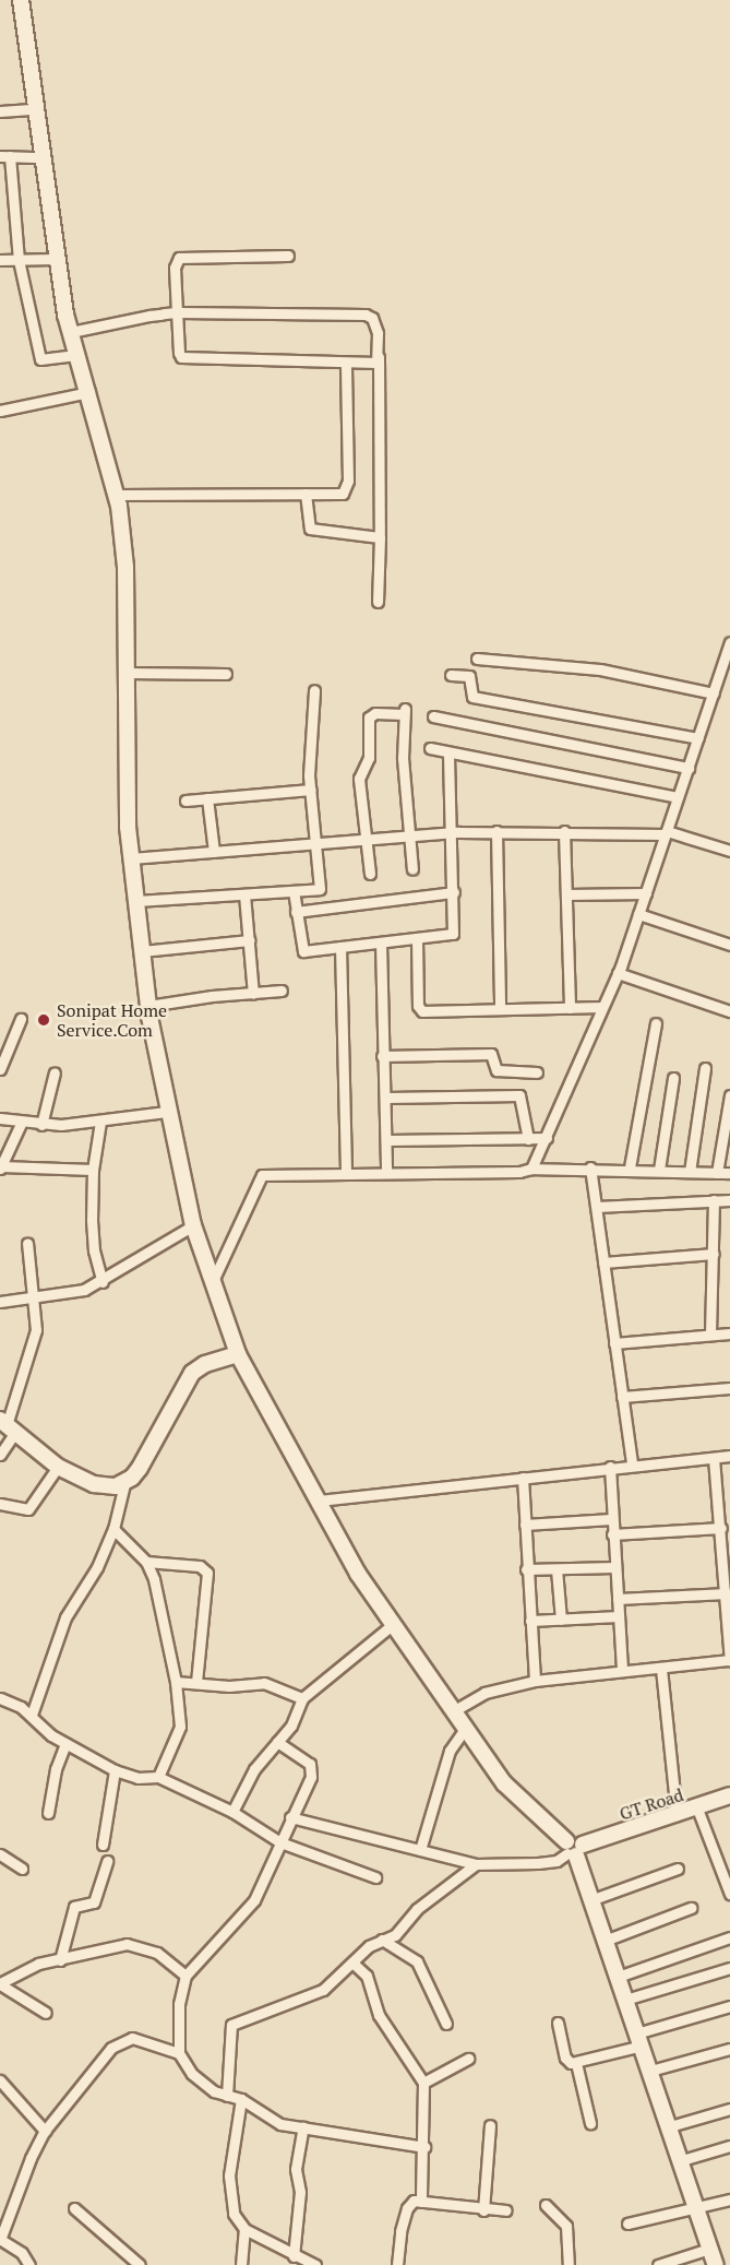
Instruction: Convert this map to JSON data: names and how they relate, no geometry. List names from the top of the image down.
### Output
{
  "streets": {
    "street": ["GT Road"]
  },
  "places": ["Sonipat Home Service.Com"]
}
